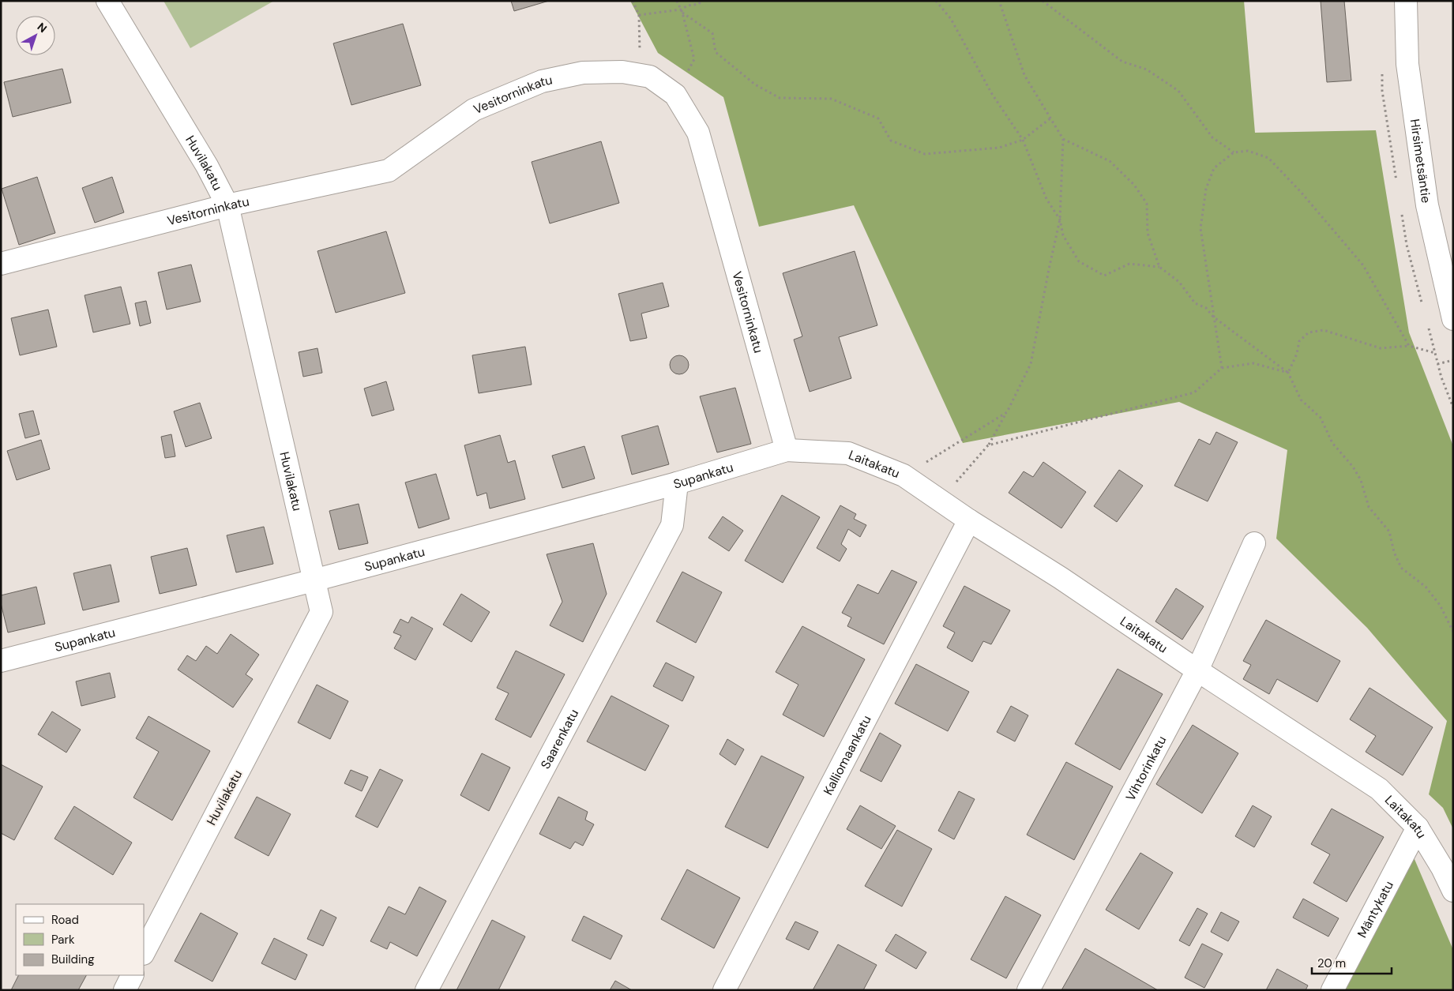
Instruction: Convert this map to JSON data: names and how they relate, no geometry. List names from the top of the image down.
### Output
{
  "streets": {
    "street": [
      "Vesitorninkatu",
      "Hirsimetsäntie",
      "Huvilakatu",
      "Laitakatu",
      "Supankatu",
      "Saarenkatu",
      "Kalliomaankatu",
      "Vihtorinkatu",
      "Mäntykatu"
    ]
  },
  "crossings": [
    ["Vesitorninkatu", "Huvilakatu"],
    ["Vesitorninkatu", "Laitakatu"],
    ["Vesitorninkatu", "Supankatu"],
    ["Huvilakatu", "Supankatu"],
    ["Laitakatu", "Supankatu"],
    ["Laitakatu", "Kalliomaankatu"],
    ["Laitakatu", "Vihtorinkatu"],
    ["Laitakatu", "Mäntykatu"],
    ["Supankatu", "Saarenkatu"]
  ],
  "legend": ["Road", "Park", "Building"],
  "scale_bar": "20 m",
  "north": "top right"
}
